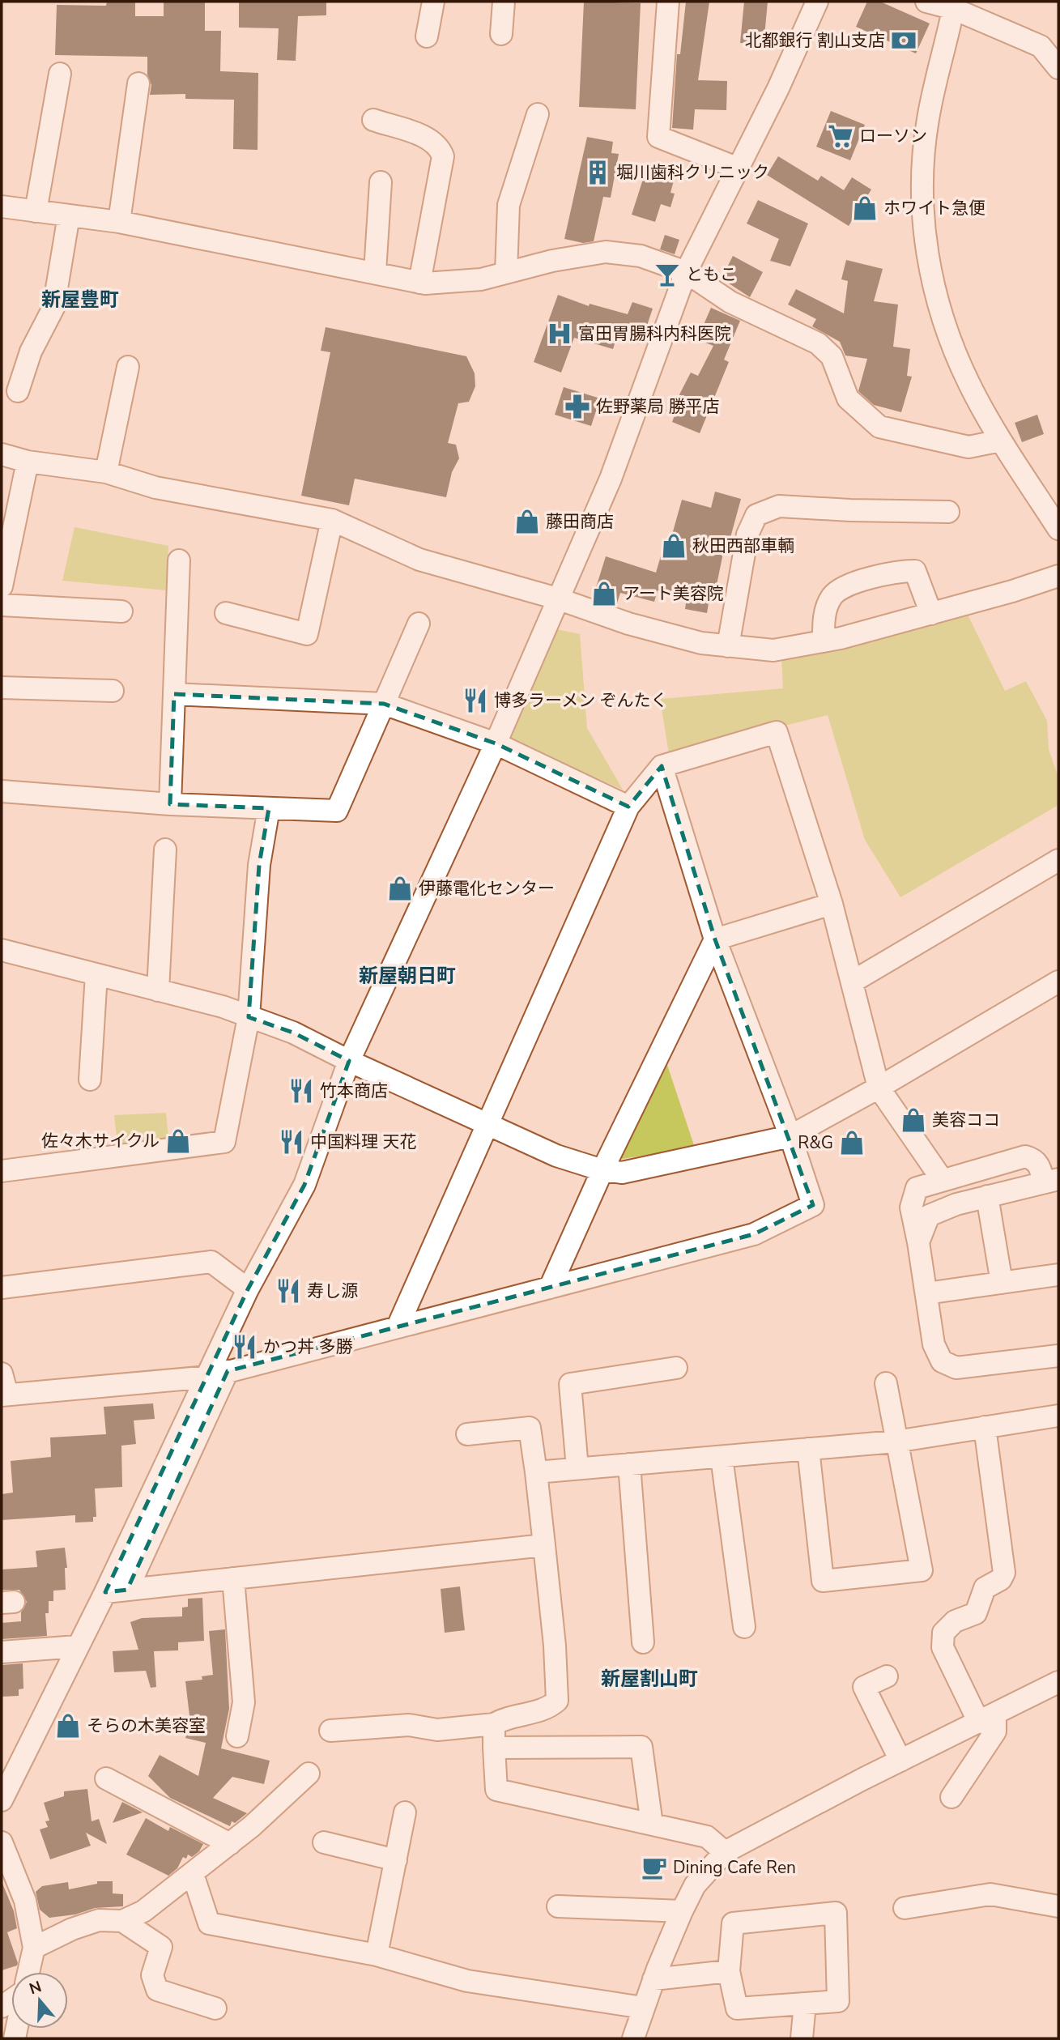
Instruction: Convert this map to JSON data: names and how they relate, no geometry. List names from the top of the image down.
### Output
{
  "districts": ["新屋豊町", "新屋朝日町", "新屋割山町"],
  "places": {
    "bank": ["北都銀行 割山支店"],
    "supermarket": ["ローソン"],
    "building": ["堀川歯科クリニック"],
    "shop": [
      "ホワイト急便",
      "藤田商店",
      "秋田西部車輌",
      "アート美容院",
      "伊藤電化センター",
      "美容ココ",
      "佐々木サイクル",
      "R&G",
      "そらの木美容室"
    ],
    "bar": ["ともこ"],
    "hospital": ["富田胃腸科内科医院"],
    "pharmacy": ["佐野薬局 勝平店"],
    "restaurant": [
      "博多ラーメン ぞんたく",
      "竹本商店",
      "中国料理 天花",
      "寿し源",
      "かつ丼 多勝"
    ],
    "cafe": ["Dining Cafe Ren"]
  },
  "north": "top"
}
